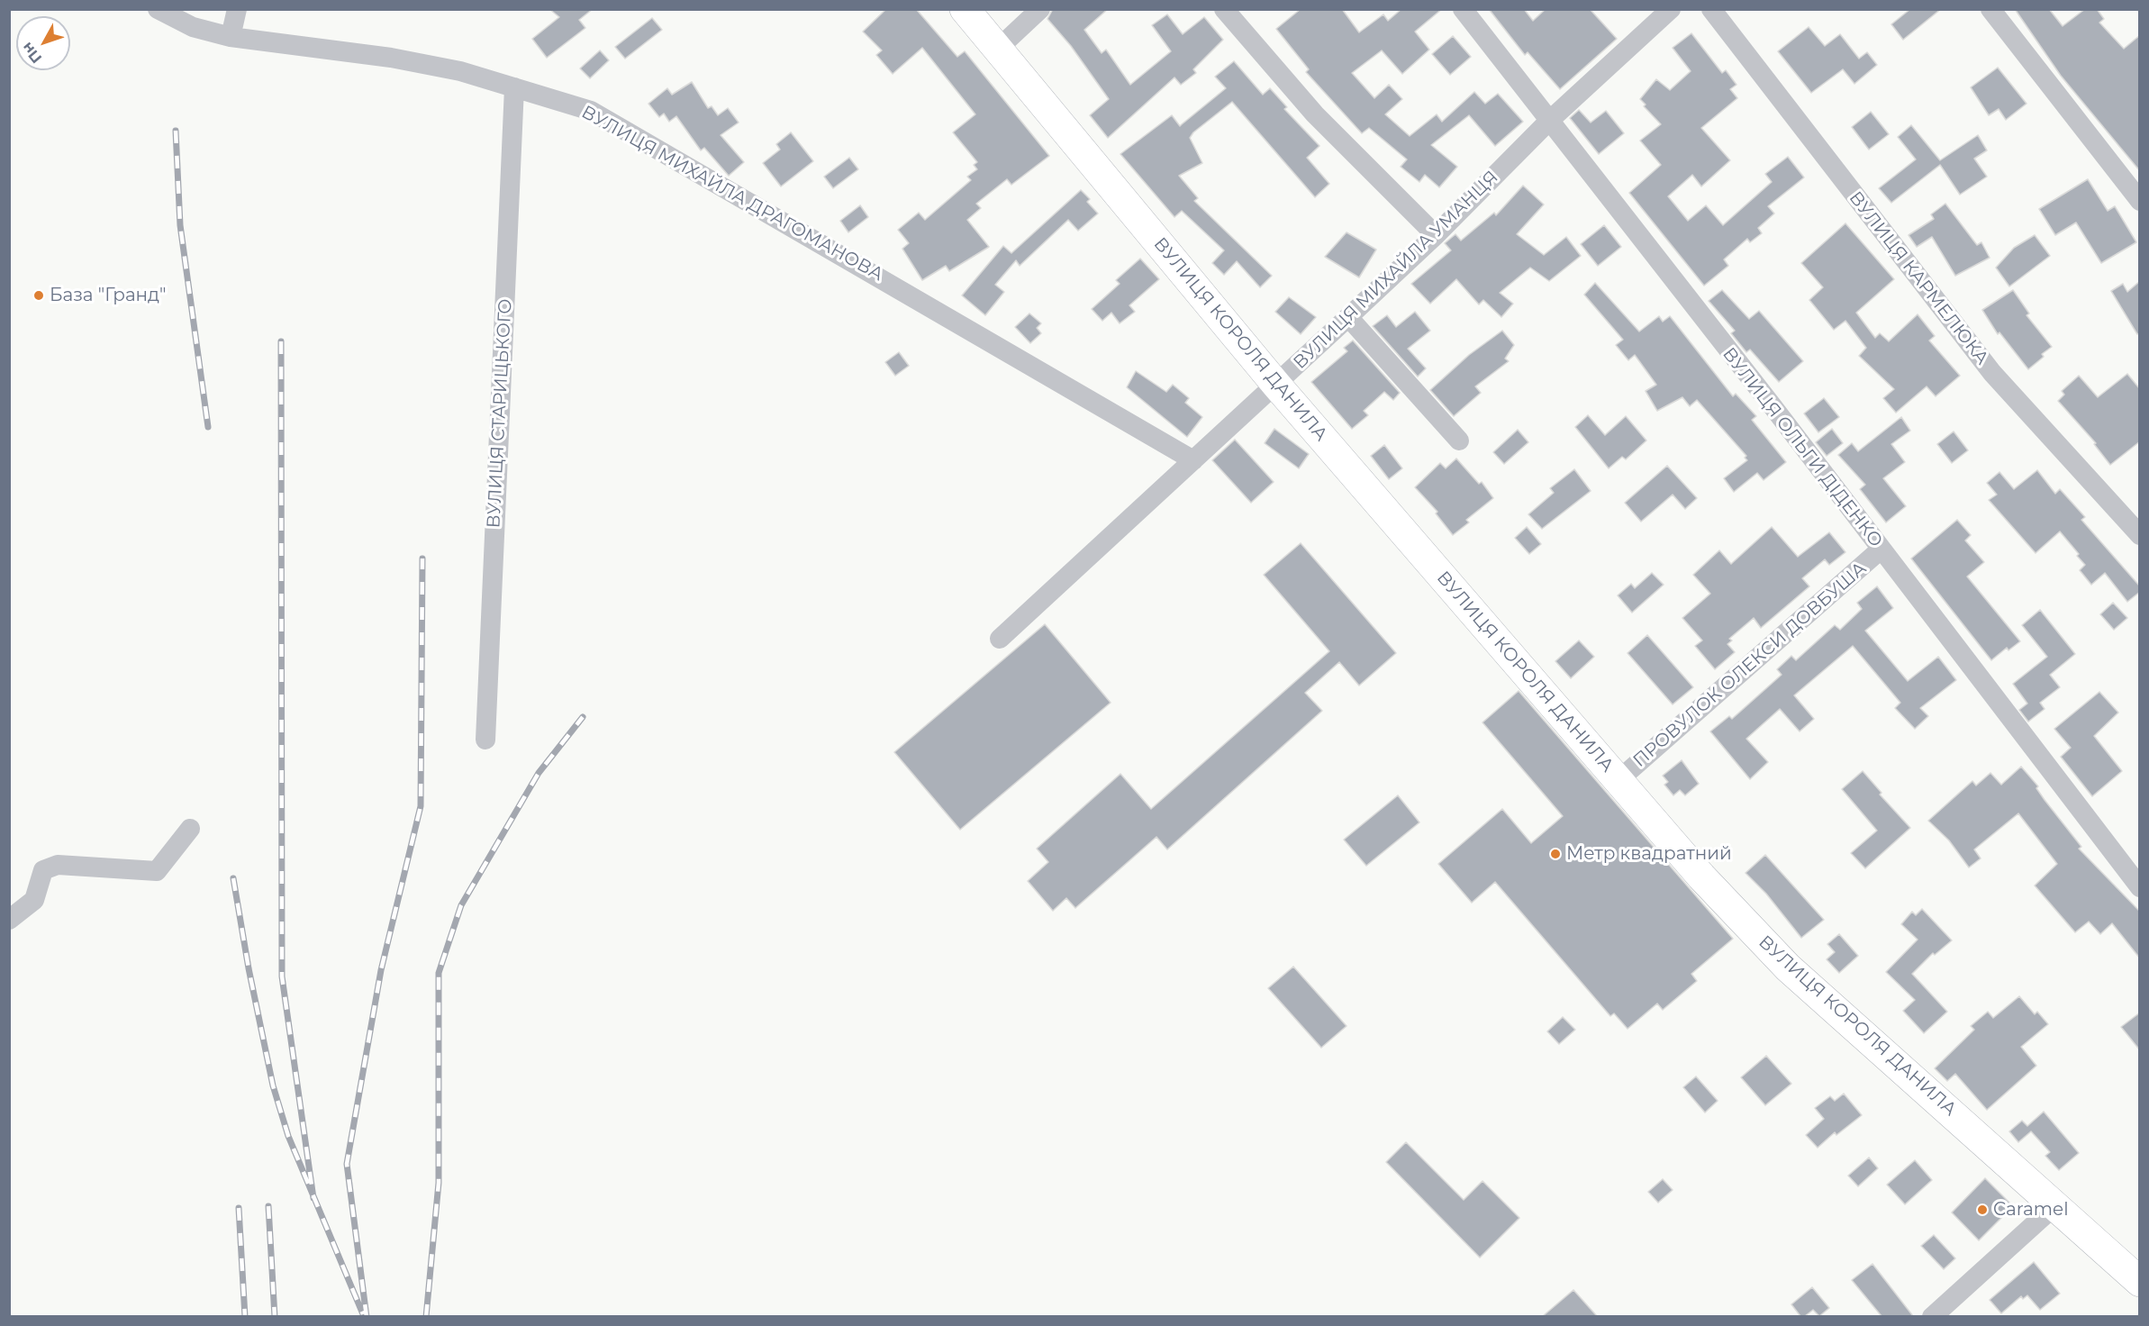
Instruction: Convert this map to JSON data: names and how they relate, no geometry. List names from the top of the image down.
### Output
{
  "streets": {
    "main road": ["ВУЛИЦЯ КОРОЛЯ ДАНИЛА"],
    "street": [
      "ВУЛИЦЯ МИХАЙЛА ДРАГОМАНОВА",
      "ВУЛИЦЯ МИХАЙЛА УМАНЦЯ",
      "ВУЛИЦЯ КАРМЕЛЮКА",
      "ВУЛИЦЯ СТАРИЦЬКОГО",
      "ВУЛИЦЯ ОЛЬГИ ДІДЕНКО",
      "ПРОВУЛОК ОЛЕКСИ ДОВБУША"
    ]
  },
  "crossings": [
    ["ВУЛИЦЯ МИХАЙЛА ДРАГОМАНОВА", "ВУЛИЦЯ МИХАЙЛА УМАНЦЯ"],
    ["ВУЛИЦЯ МИХАЙЛА ДРАГОМАНОВА", "ВУЛИЦЯ СТАРИЦЬКОГО"],
    ["ВУЛИЦЯ МИХАЙЛА УМАНЦЯ", "ВУЛИЦЯ КОРОЛЯ ДАНИЛА"],
    ["ВУЛИЦЯ МИХАЙЛА УМАНЦЯ", "ВУЛИЦЯ ОЛЬГИ ДІДЕНКО"],
    ["ВУЛИЦЯ КОРОЛЯ ДАНИЛА", "ПРОВУЛОК ОЛЕКСИ ДОВБУША"],
    ["ВУЛИЦЯ ОЛЬГИ ДІДЕНКО", "ПРОВУЛОК ОЛЕКСИ ДОВБУША"]
  ],
  "places": ["База \"Гранд\"", "Метр квадратний", "Caramel"],
  "north": "bottom left"
}
